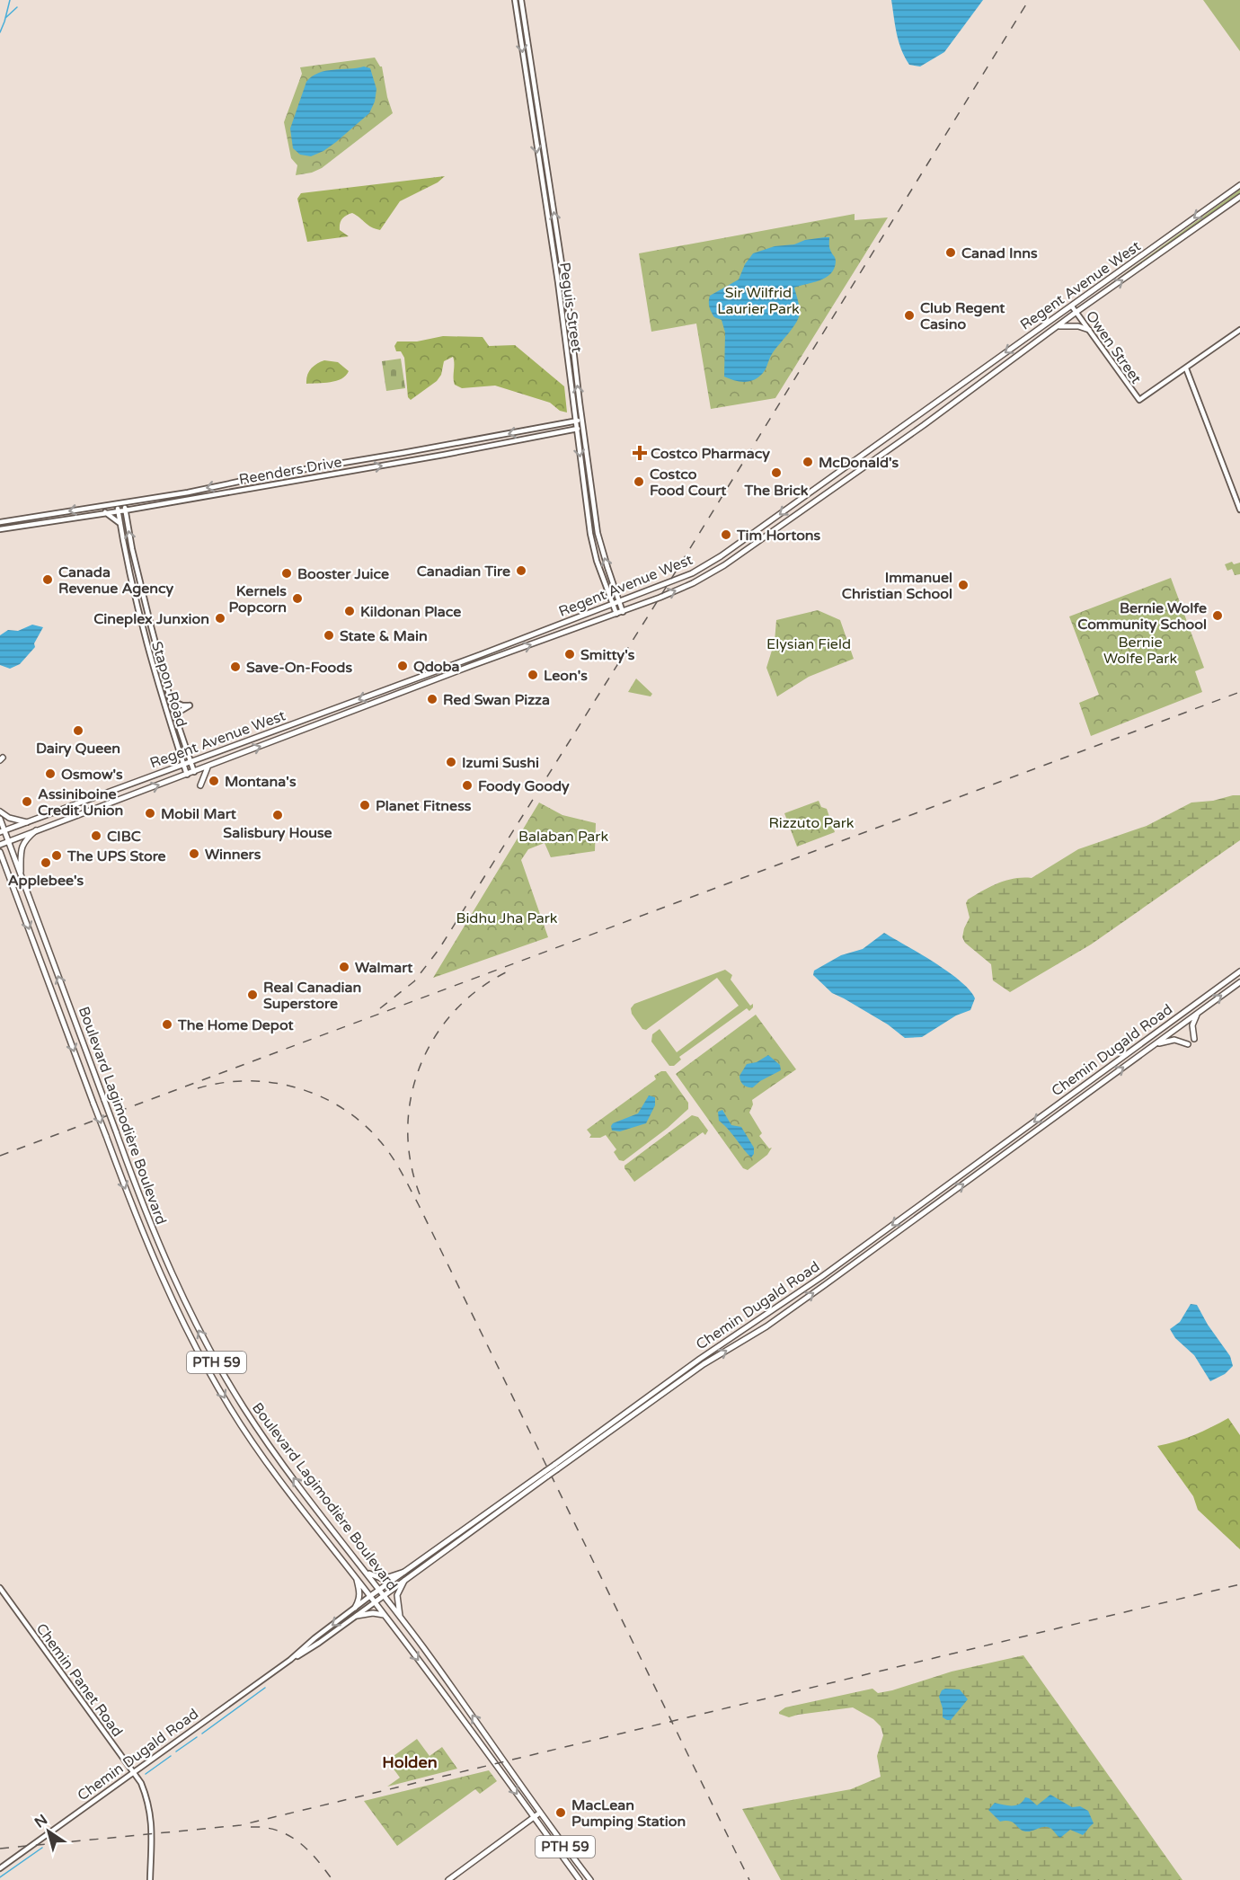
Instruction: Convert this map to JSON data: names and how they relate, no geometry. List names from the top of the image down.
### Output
{
  "streets": {
    "main road": [
      "Regent Avenue West",
      "Chemin Dugald Road",
      "Boulevard Lagimodière Boulevard",
      "PTH 59"
    ],
    "street": [
      "Peguis Street",
      "Owen Street",
      "Reenders Drive",
      "Stapon Road",
      "Chemin Panet Road"
    ]
  },
  "crossings": [
    ["Regent Avenue West", "Peguis Street"],
    ["Regent Avenue West", "Owen Street"],
    ["Regent Avenue West", "Stapon Road"],
    ["Regent Avenue West", "Boulevard Lagimodière Boulevard"],
    ["Peguis Street", "Reenders Drive"],
    ["Reenders Drive", "Stapon Road"],
    ["Chemin Dugald Road", "Boulevard Lagimodière Boulevard"],
    ["Chemin Dugald Road", "Chemin Panet Road"]
  ],
  "districts": ["Holden"],
  "parks": [
    "Sir Wilfrid Laurier Park",
    "Bernie Wolfe Park",
    "Elysian Field",
    "Rizzuto Park",
    "Balaban Park",
    "Bidhu Jha Park"
  ],
  "places": {
    "other": [
      "Canad Inns",
      "Club Regent Casino",
      "McDonald's",
      "The Brick",
      "Costco Food Court",
      "Tim Hortons",
      "Canadian Tire",
      "Booster Juice",
      "Canada Revenue Agency",
      "Immanuel Christian School",
      "Kernels Popcorn",
      "Kildonan Place",
      "Bernie Wolfe Community School",
      "Cineplex Junxion",
      "State & Main",
      "Smitty's",
      "Qdoba",
      "Save-On-Foods",
      "Leon's",
      "Red Swan Pizza",
      "Dairy Queen",
      "Izumi Sushi",
      "Osmow's",
      "Montana's",
      "Foody Goody",
      "Assiniboine Credit Union",
      "Planet Fitness",
      "Mobil Mart",
      "Salisbury House",
      "CIBC",
      "Winners",
      "The UPS Store",
      "Applebee's",
      "Walmart",
      "Real Canadian Superstore",
      "The Home Depot",
      "MacLean Pumping Station"
    ],
    "health": ["Costco Pharmacy"]
  },
  "north": "top left"
}
